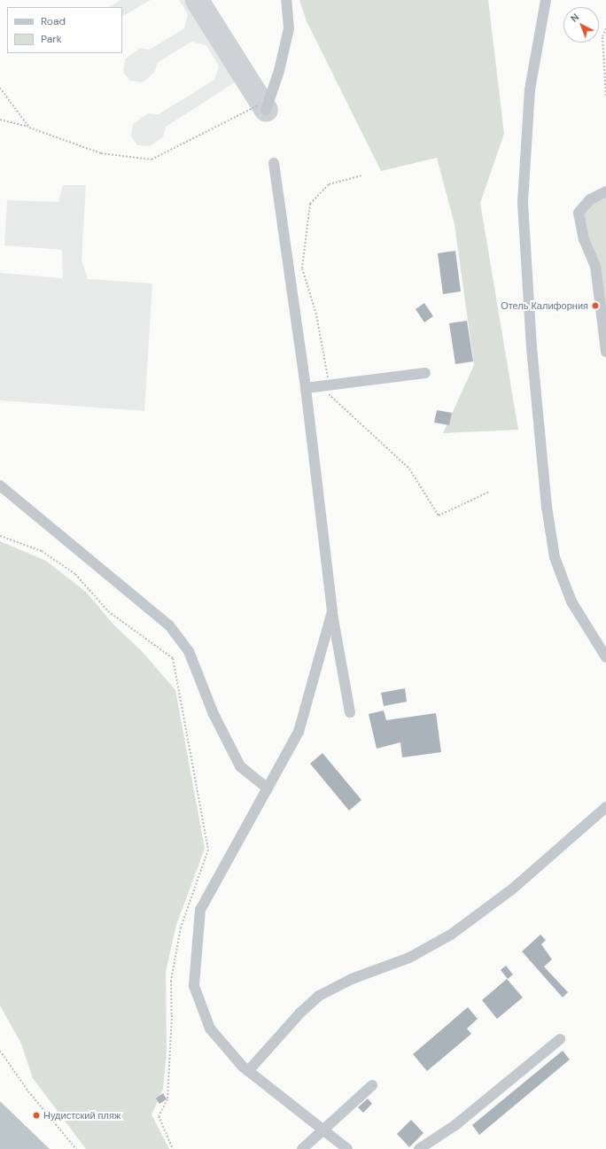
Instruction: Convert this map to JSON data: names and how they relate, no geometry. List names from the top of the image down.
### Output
{
  "places": ["Отель Калифорния", "Нудистский пляж"],
  "legend": ["Road", "Park"],
  "north": "top left"
}
